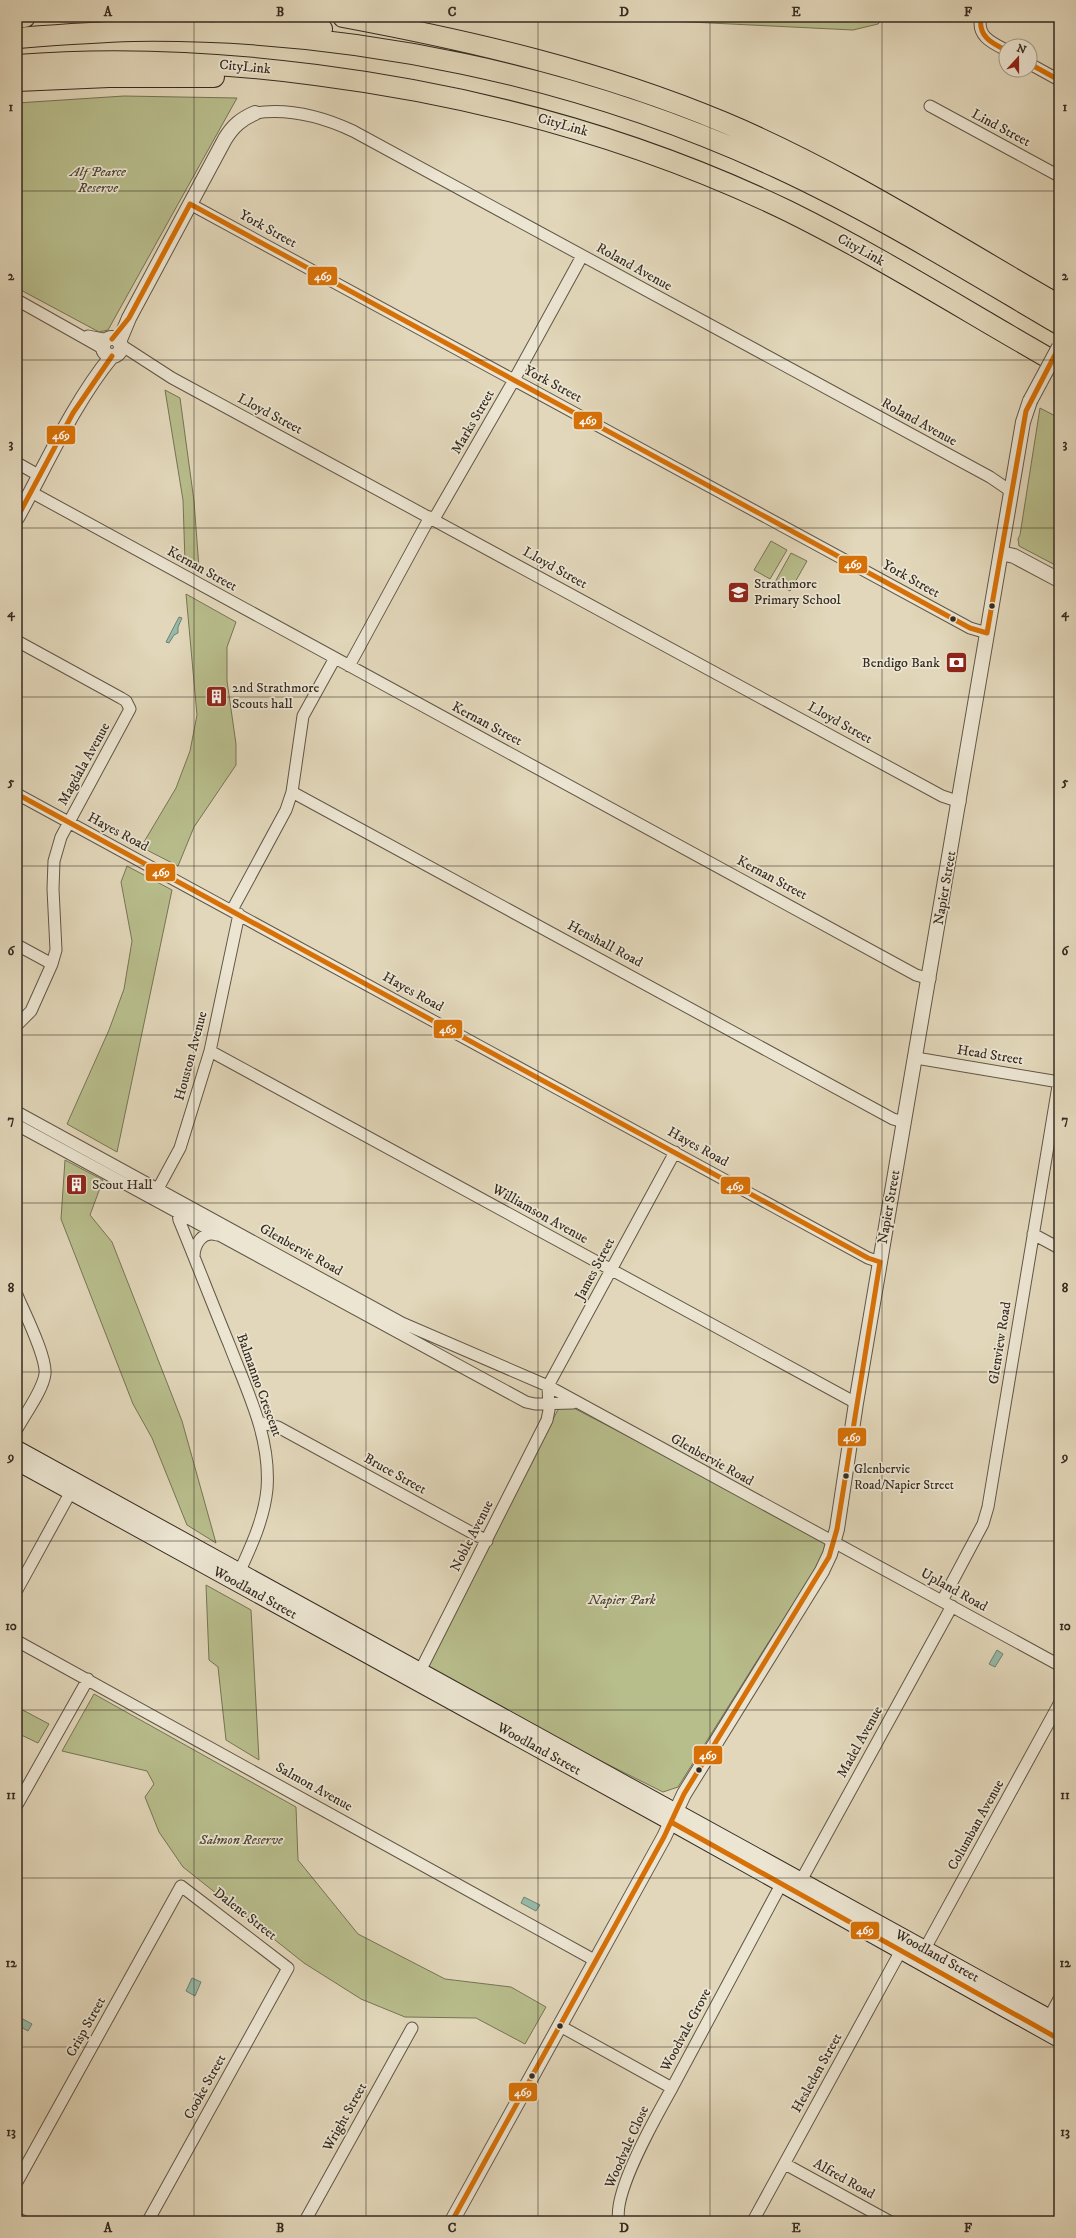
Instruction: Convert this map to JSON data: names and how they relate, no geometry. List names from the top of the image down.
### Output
{
  "streets": {
    "highway": ["CityLink"],
    "main road": ["Woodland Street"],
    "street": [
      "Lind Street",
      "York Street",
      "Roland Avenue",
      "Lloyd Street",
      "Marks Street",
      "Kernan Street",
      "Magdala Avenue",
      "Hayes Road",
      "Napier Street",
      "Henshall Road",
      "Head Street",
      "Houston Avenue",
      "Williamson Avenue",
      "Glenbervie Road",
      "James Street",
      "Glenview Road",
      "Balmanno Crescent",
      "Bruce Street",
      "Noble Avenue",
      "Upland Road",
      "Madel Avenue",
      "Salmon Avenue",
      "Columban Avenue",
      "Dalene Street",
      "Crisp Street",
      "Woodvale Grove",
      "Hesleden Street",
      "Cooke Street",
      "Wright Street",
      "Woodvale Close",
      "Alfred Road"
    ]
  },
  "crossings": [
    ["York Street", "Marks Street"],
    ["York Street", "Napier Street"],
    ["Roland Avenue", "Marks Street"],
    ["Roland Avenue", "Napier Street"],
    ["Lloyd Street", "Marks Street"],
    ["Lloyd Street", "Napier Street"],
    ["Marks Street", "Kernan Street"],
    ["Kernan Street", "Napier Street"],
    ["Kernan Street", "Houston Avenue"],
    ["Magdala Avenue", "Hayes Road"],
    ["Hayes Road", "Napier Street"],
    ["Hayes Road", "Houston Avenue"],
    ["Hayes Road", "James Street"],
    ["Napier Street", "Henshall Road"],
    ["Napier Street", "Head Street"],
    ["Napier Street", "Williamson Avenue"],
    ["Napier Street", "Glenbervie Road"],
    ["Napier Street", "Upland Road"],
    ["Napier Street", "Woodland Street"],
    ["Napier Street", "Salmon Avenue"],
    ["Napier Street", "Woodvale Grove"],
    ["Henshall Road", "Houston Avenue"],
    ["Head Street", "Glenview Road"],
    ["Houston Avenue", "Williamson Avenue"],
    ["Houston Avenue", "Glenbervie Road"],
    ["Williamson Avenue", "James Street"],
    ["Glenbervie Road", "James Street"],
    ["Glenbervie Road", "Balmanno Crescent"],
    ["Glenbervie Road", "Noble Avenue"],
    ["Glenbervie Road", "Upland Road"],
    ["James Street", "Noble Avenue"],
    ["Glenview Road", "Upland Road"],
    ["Glenview Road", "Madel Avenue"],
    ["Balmanno Crescent", "Bruce Street"],
    ["Balmanno Crescent", "Woodland Street"],
    ["Bruce Street", "Noble Avenue"],
    ["Noble Avenue", "Woodland Street"],
    ["Upland Road", "Madel Avenue"],
    ["Woodland Street", "Madel Avenue"],
    ["Woodland Street", "Columban Avenue"],
    ["Woodland Street", "Woodvale Grove"],
    ["Woodland Street", "Hesleden Street"],
    ["Madel Avenue", "Woodvale Grove"],
    ["Dalene Street", "Crisp Street"],
    ["Dalene Street", "Cooke Street"],
    ["Woodvale Grove", "Woodvale Close"],
    ["Hesleden Street", "Alfred Road"]
  ],
  "parks": ["Alf Pearce Reserve", "Napier Park", "Salmon Reserve"],
  "places": {
    "school or university": ["Strathmore Primary School"],
    "bank": ["Bendigo Bank"],
    "building": ["2nd Strathmore Scouts hall", "Scout Hall"],
    "other": ["Glenbervie Road/Napier Street"]
  },
  "lines": ["transit line 469"],
  "north": "top",
  "grid": {
    "columns": [
      "A",
      "B",
      "C",
      "D",
      "E",
      "F"
    ],
    "rows": [
      "1",
      "2",
      "3",
      "4",
      "5",
      "6",
      "7",
      "8",
      "9",
      "10",
      "11",
      "12",
      "13"
    ]
  }
}
